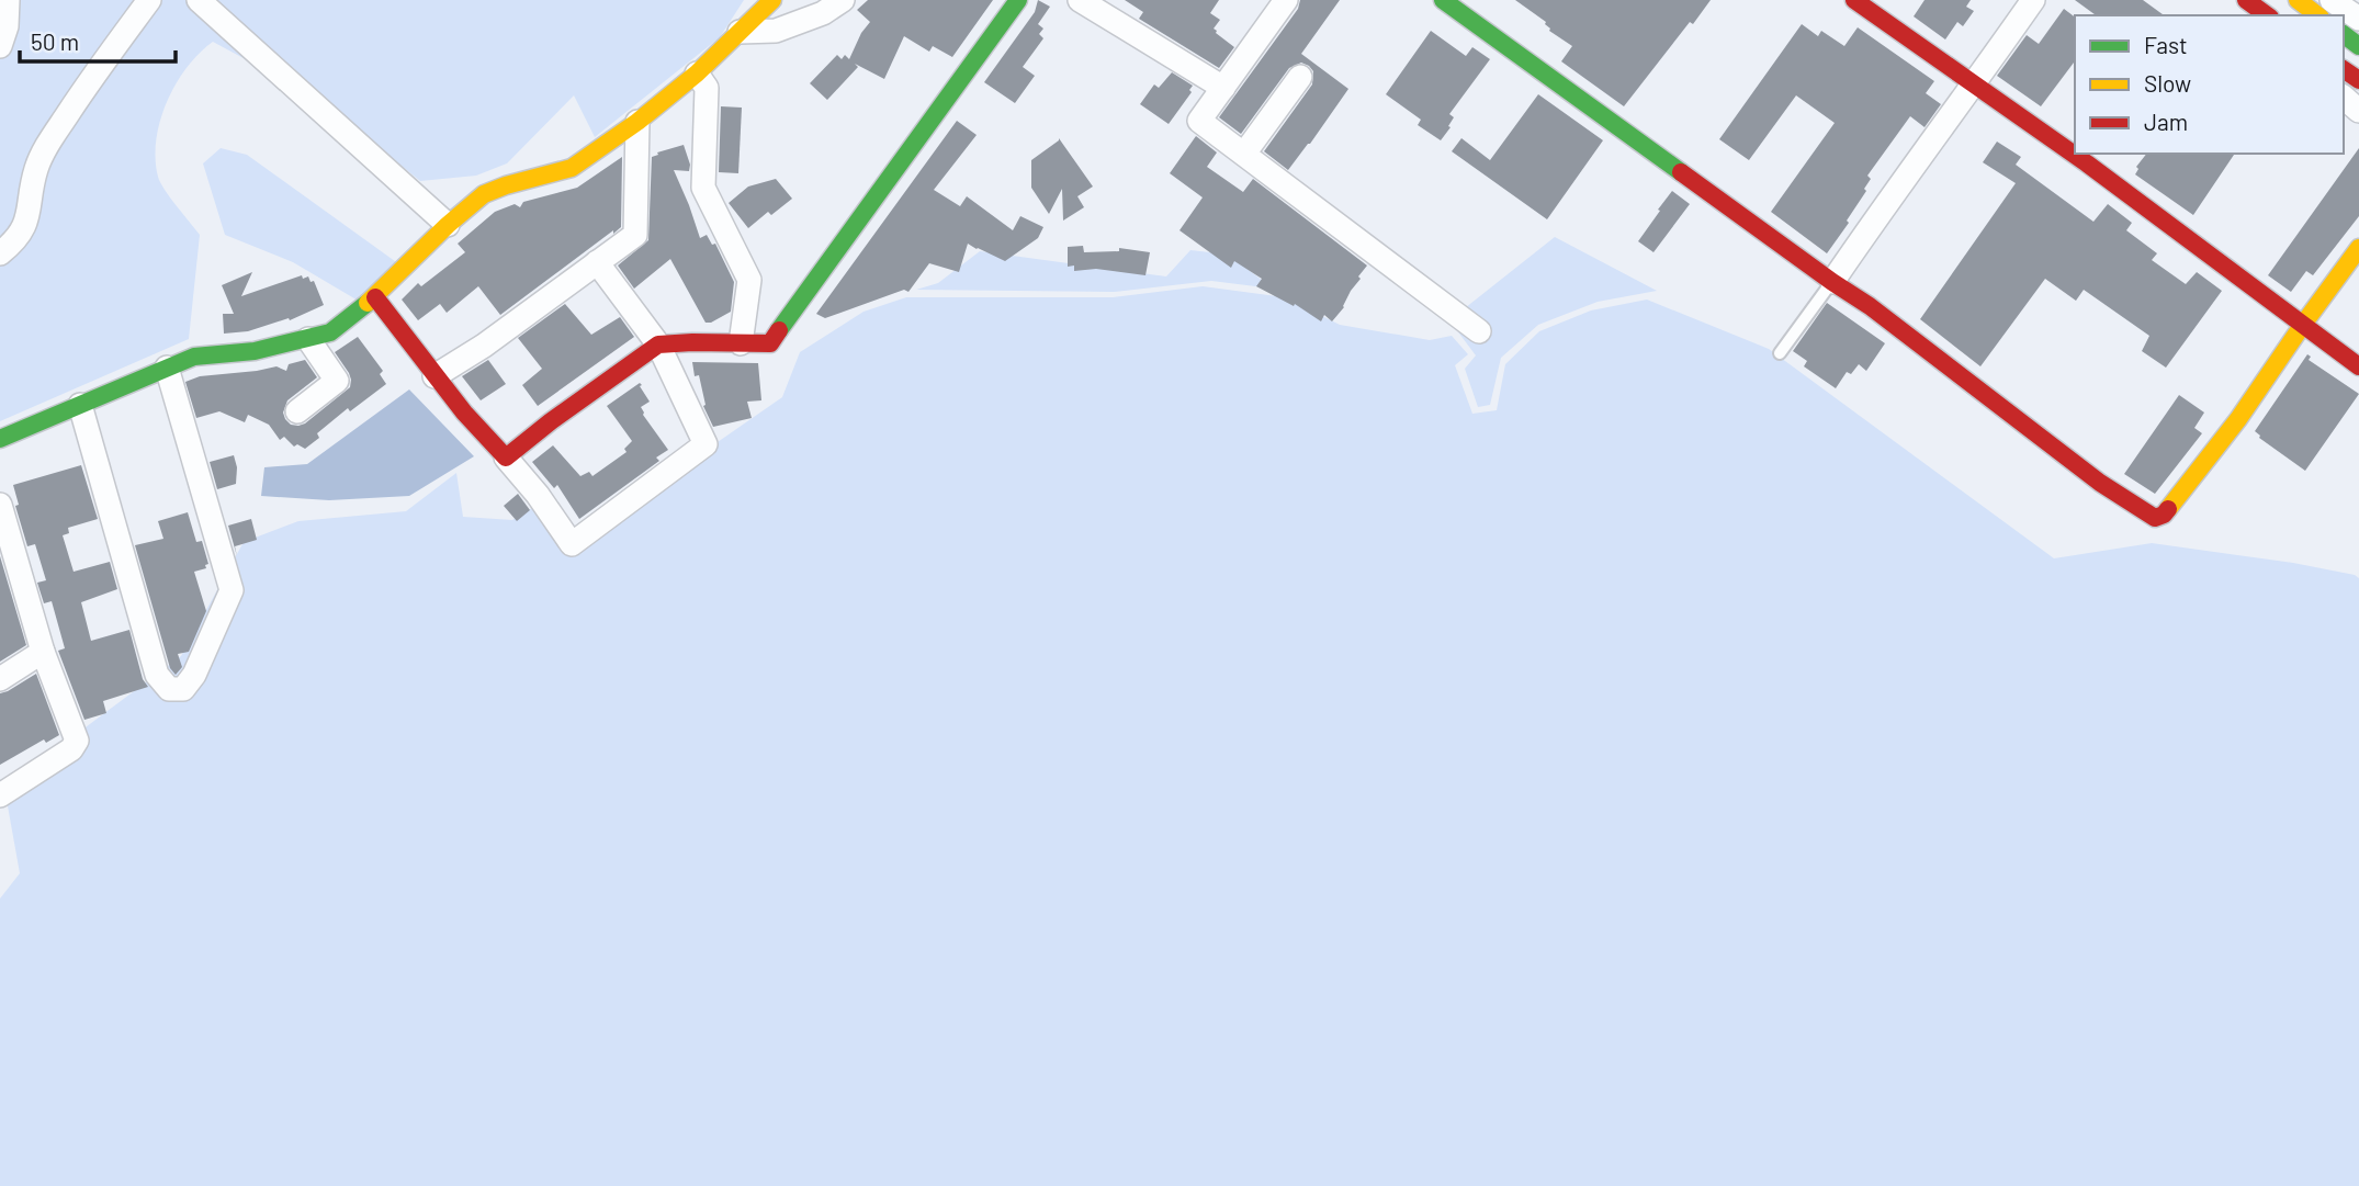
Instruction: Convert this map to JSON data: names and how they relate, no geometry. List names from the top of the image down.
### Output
{
  "legend": ["Fast", "Slow", "Jam"],
  "scale_bar": "50 m"
}
